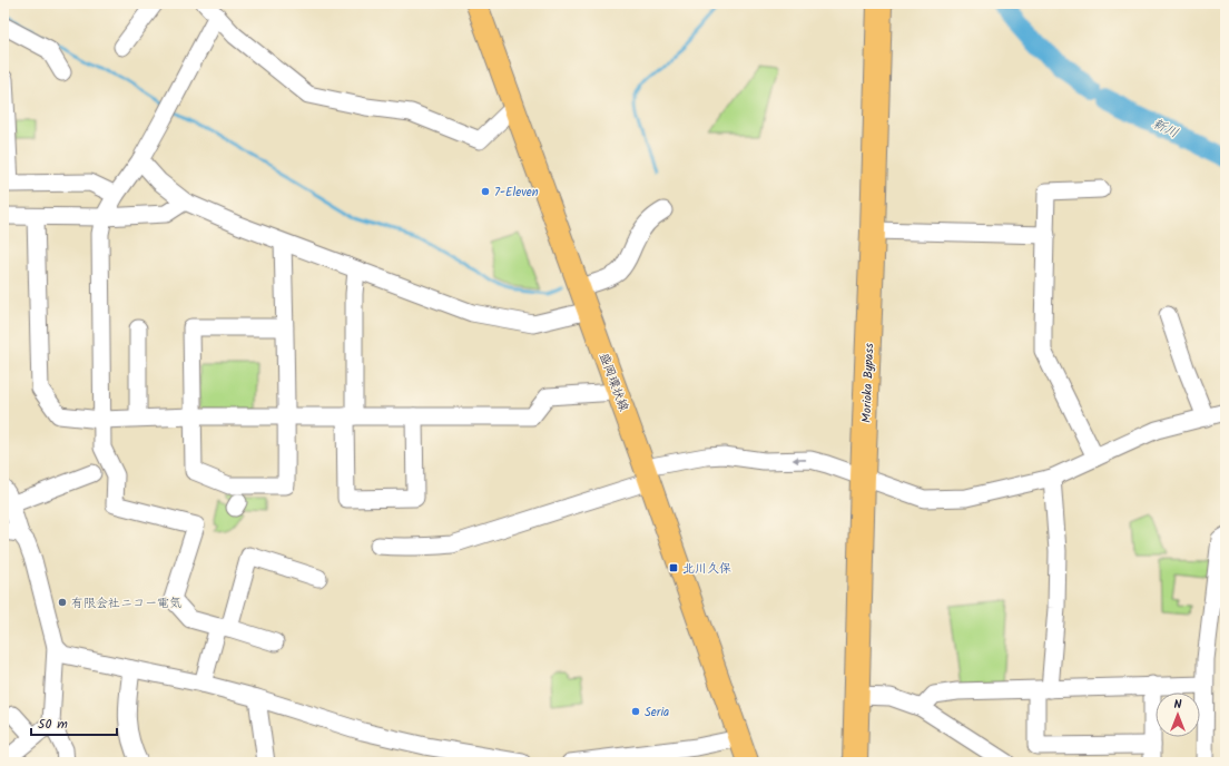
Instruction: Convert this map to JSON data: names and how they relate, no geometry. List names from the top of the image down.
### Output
{
  "streets": {
    "highway": ["Morioka Bypass"],
    "main road": ["盛岡環状線"]
  },
  "water": ["新川"],
  "places": {
    "other": ["7-Eleven", "有限会社ニコー電気", "Seria"],
    "transit": ["北川久保"]
  },
  "scale_bar": "50 m",
  "north": "top"
}
